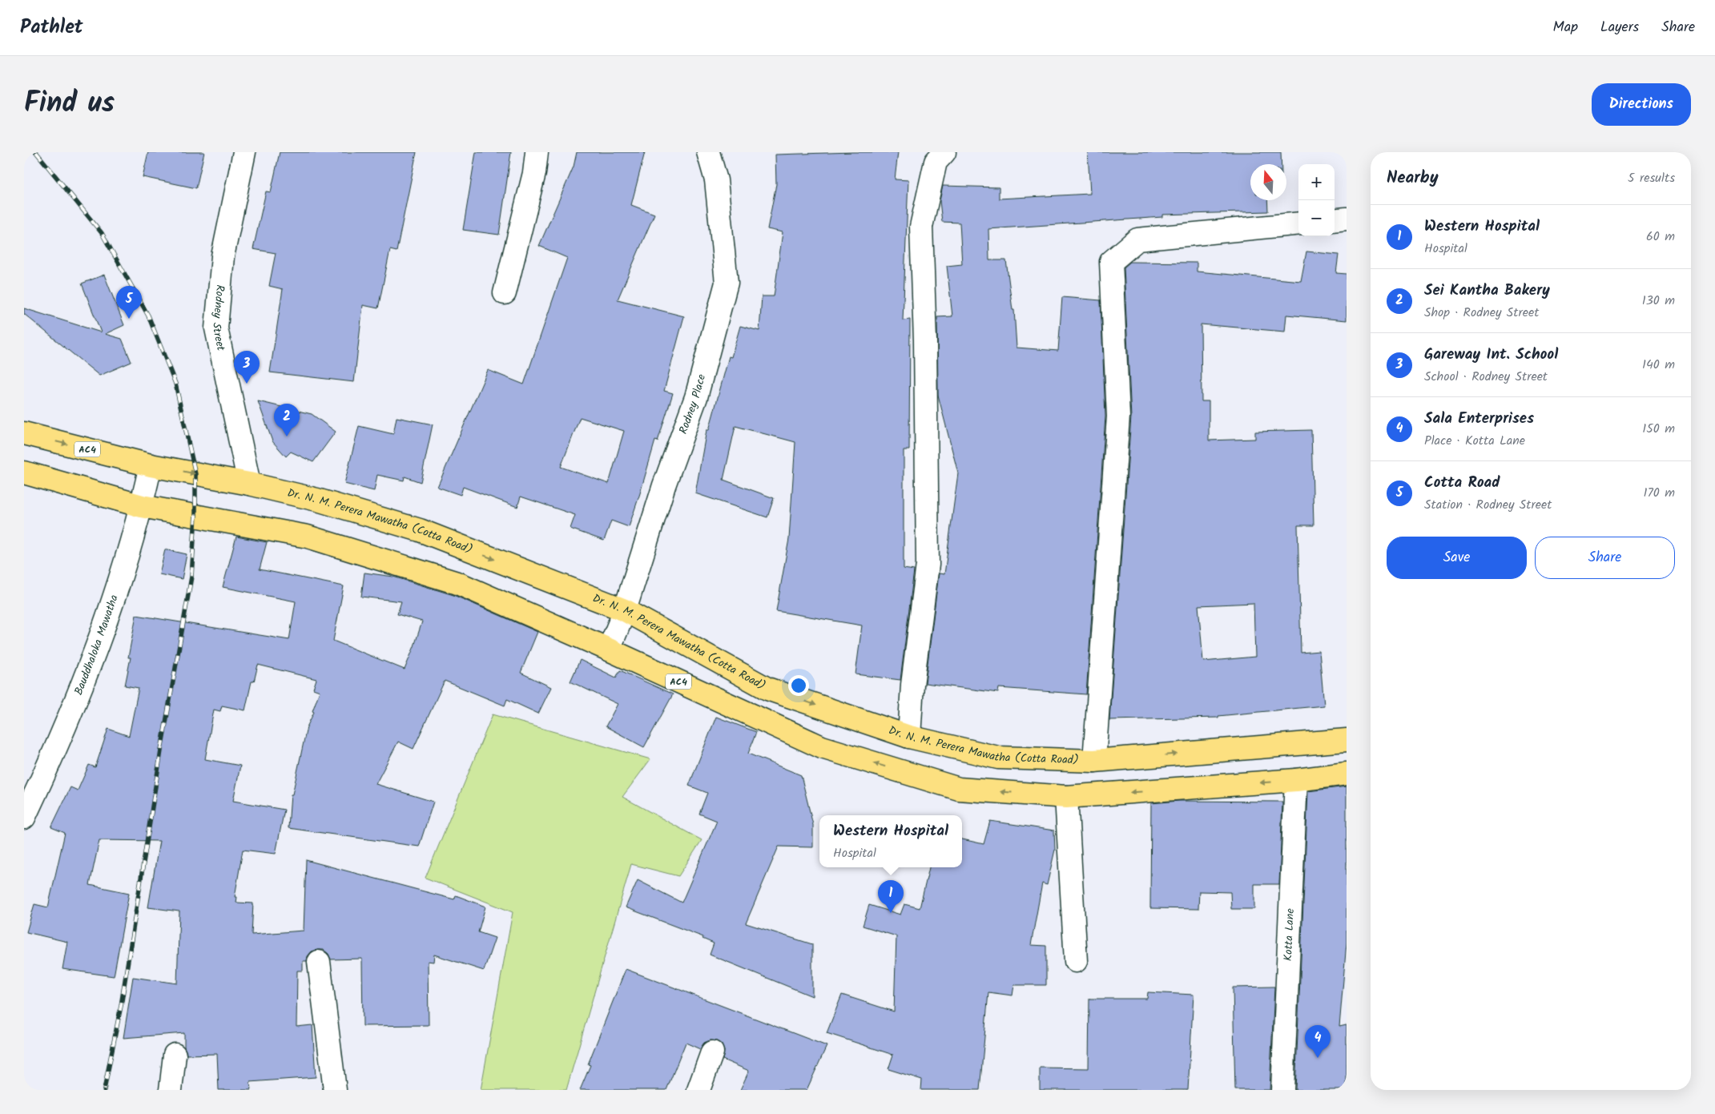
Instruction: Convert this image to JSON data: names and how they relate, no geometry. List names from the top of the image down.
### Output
{
  "streets": {
    "main road": ["AC4", "Dr. N. M. Perera Mawatha (Cotta Road)"],
    "street": [
      "Rodney Street",
      "Rodney Place",
      "Bauddhaloka Mawatha",
      "Kotta Lane"
    ]
  },
  "crossings": [
    ["Rodney Street", "Dr. N. M. Perera Mawatha (Cotta Road)"],
    ["Rodney Place", "AC4"],
    ["Rodney Place", "Dr. N. M. Perera Mawatha (Cotta Road)"],
    ["AC4", "Bauddhaloka Mawatha"],
    ["AC4", "Kotta Lane"],
    ["Dr. N. M. Perera Mawatha (Cotta Road)", "Bauddhaloka Mawatha"]
  ],
  "north": "top",
  "page": {
    "header": "Pathlet",
    "nav": ["Map", "Layers", "Share"],
    "title": "Find us",
    "buttons": [
      "Directions",
      ["Save", "Share"]
    ],
    "heading": ["Nearby", "5 results"],
    "map_buttons": ["+", "−"],
    "list": [
      {
        "mark": "1",
        "name": "Western Hospital",
        "note": "Hospital",
        "value": "60 m"
      },
      {
        "mark": "2",
        "name": "Sei Kantha Bakery",
        "note": "Shop · Rodney Street",
        "value": "130 m"
      },
      {
        "mark": "3",
        "name": "Gareway Int. School",
        "note": "School · Rodney Street",
        "value": "140 m"
      },
      {
        "mark": "4",
        "name": "Sala Enterprises",
        "note": "Place · Kotta Lane",
        "value": "150 m"
      },
      {
        "mark": "5",
        "name": "Cotta Road",
        "note": "Station · Rodney Street",
        "value": "170 m"
      }
    ],
    "pins": [
      "5",
      "3",
      "2",
      "1",
      "4"
    ],
    "popup": ["Western Hospital", "Hospital"]
  }
}
